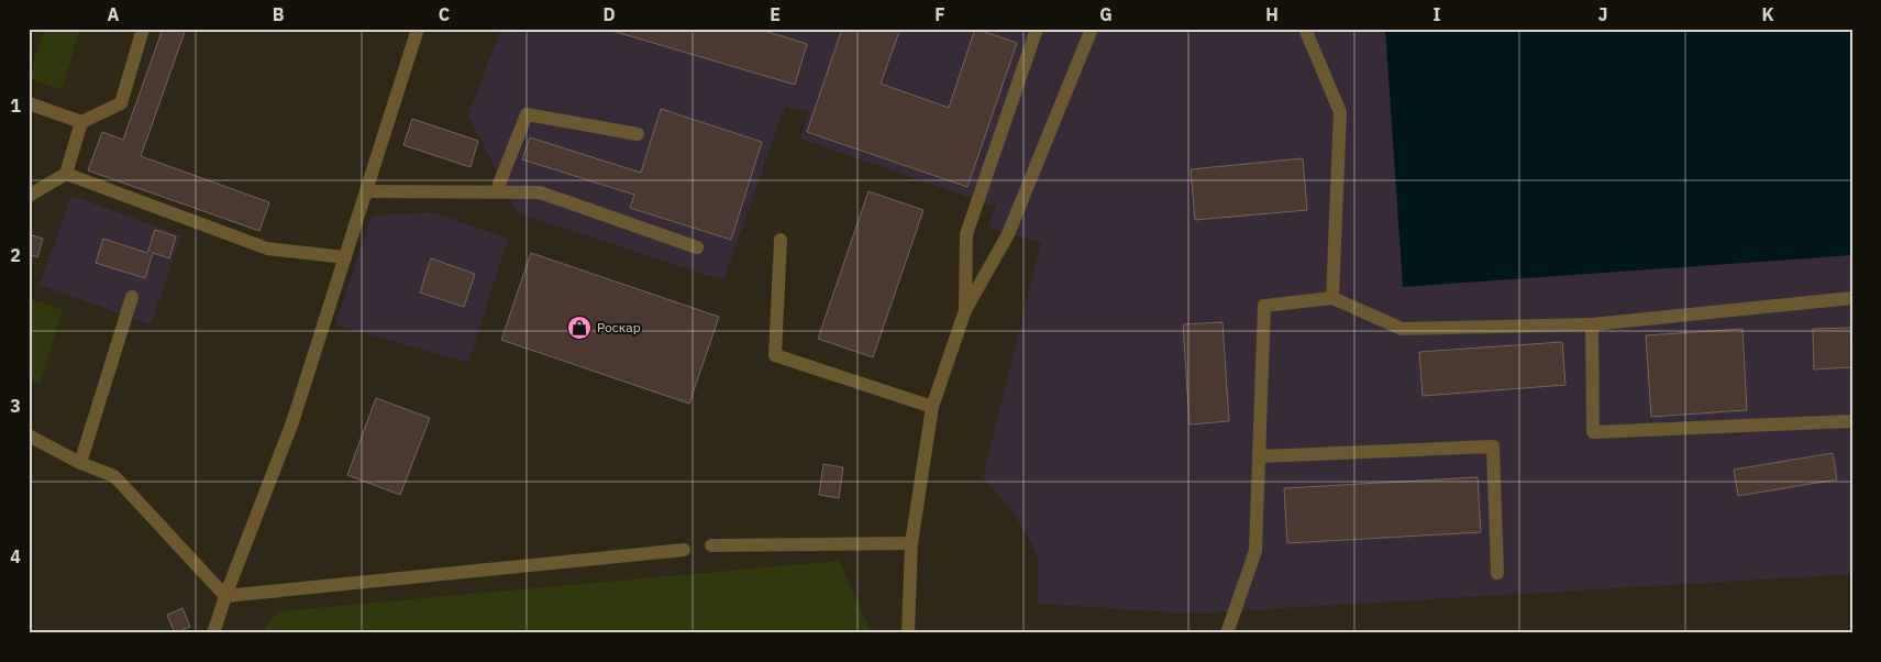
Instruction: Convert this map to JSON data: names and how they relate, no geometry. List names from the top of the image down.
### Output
{
  "places": {
    "shop": ["Роскар"]
  },
  "grid": {
    "columns": [
      "A",
      "B",
      "C",
      "D",
      "E",
      "F",
      "G",
      "H",
      "I",
      "J",
      "K"
    ],
    "rows": [
      "1",
      "2",
      "3",
      "4"
    ]
  }
}
